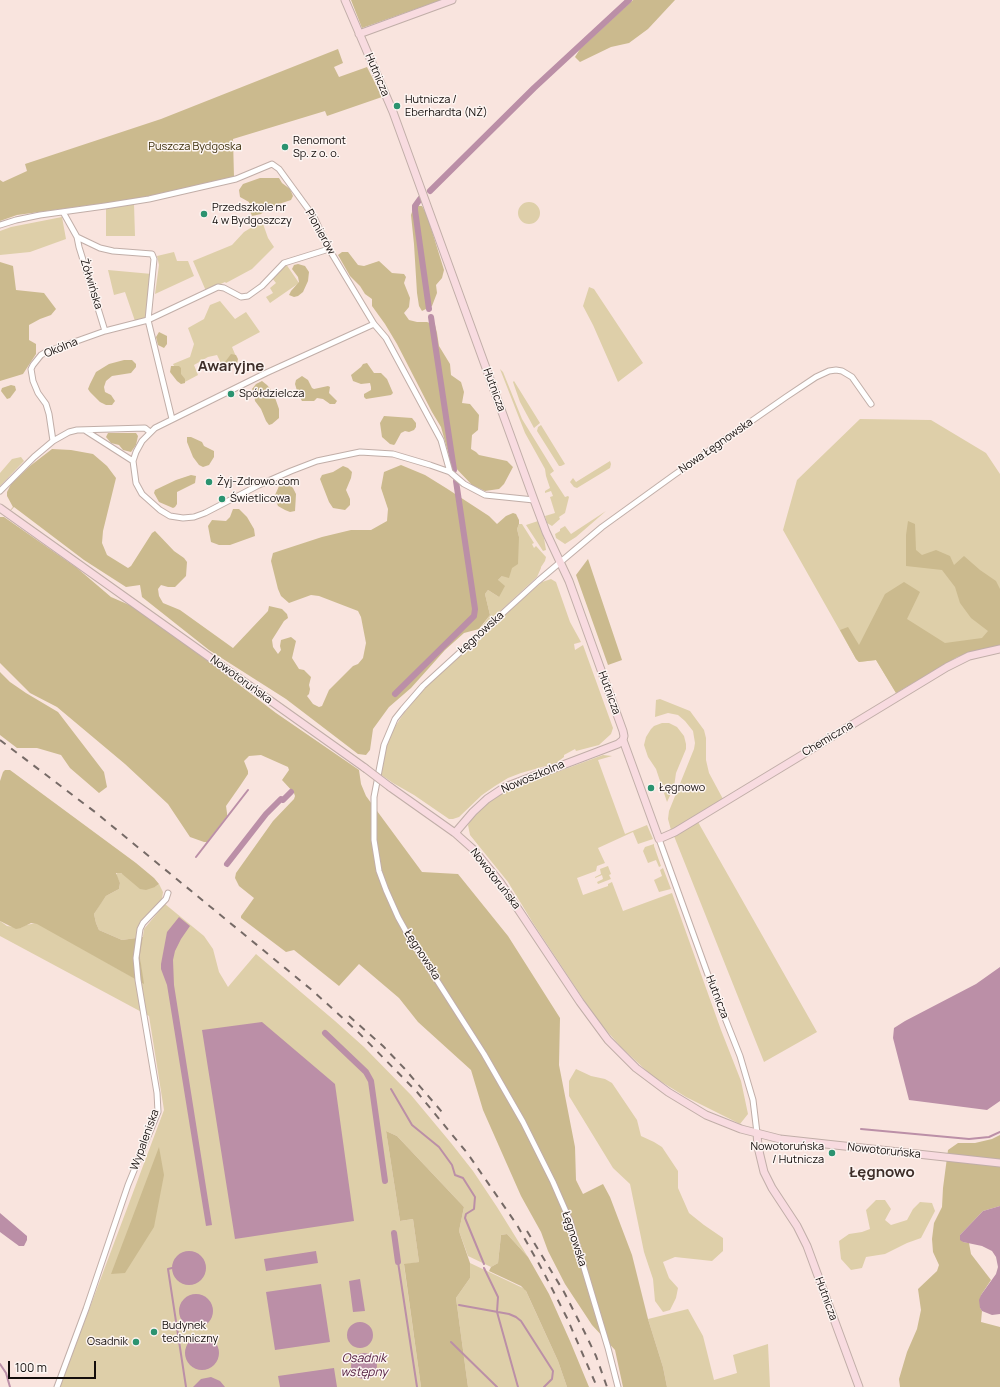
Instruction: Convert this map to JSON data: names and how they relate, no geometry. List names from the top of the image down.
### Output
{
  "streets": {
    "street": [
      "Hutnicza",
      "Pionierów",
      "Żółwińska",
      "Okólna",
      "Nowa Łęgnowska",
      "Łęgnowska",
      "Nowotoruńska",
      "Chemiczna",
      "Nowoszkolna",
      "Wypaleniska"
    ]
  },
  "crossings": [
    ["Hutnicza", "Nowa Łęgnowska"],
    ["Hutnicza", "Łęgnowska"],
    ["Hutnicza", "Nowotoruńska"],
    ["Hutnicza", "Chemiczna"],
    ["Hutnicza", "Nowoszkolna"],
    ["Pionierów", "Żółwińska"],
    ["Pionierów", "Okólna"],
    ["Żółwińska", "Okólna"],
    ["Nowa Łęgnowska", "Łęgnowska"],
    ["Nowotoruńska", "Nowoszkolna"]
  ],
  "districts": ["Awaryjne", "Łęgnowo"],
  "water": ["Osadnik wstępny"],
  "parks": ["Puszcza Bydgoska"],
  "places": [
    "Hutnicza / Eberhardta (NŻ)",
    "Renomont Sp. z o. o.",
    "Przedszkole nr 4 w Bydgoszczy",
    "Spółdzielcza",
    "Żyj-Zdrowo.com",
    "Świetlicowa",
    "Łęgnowo",
    "Nowotoruńska / Hutnicza",
    "Budynek techniczny",
    "Osadnik"
  ],
  "scale_bar": "100 m"
}
